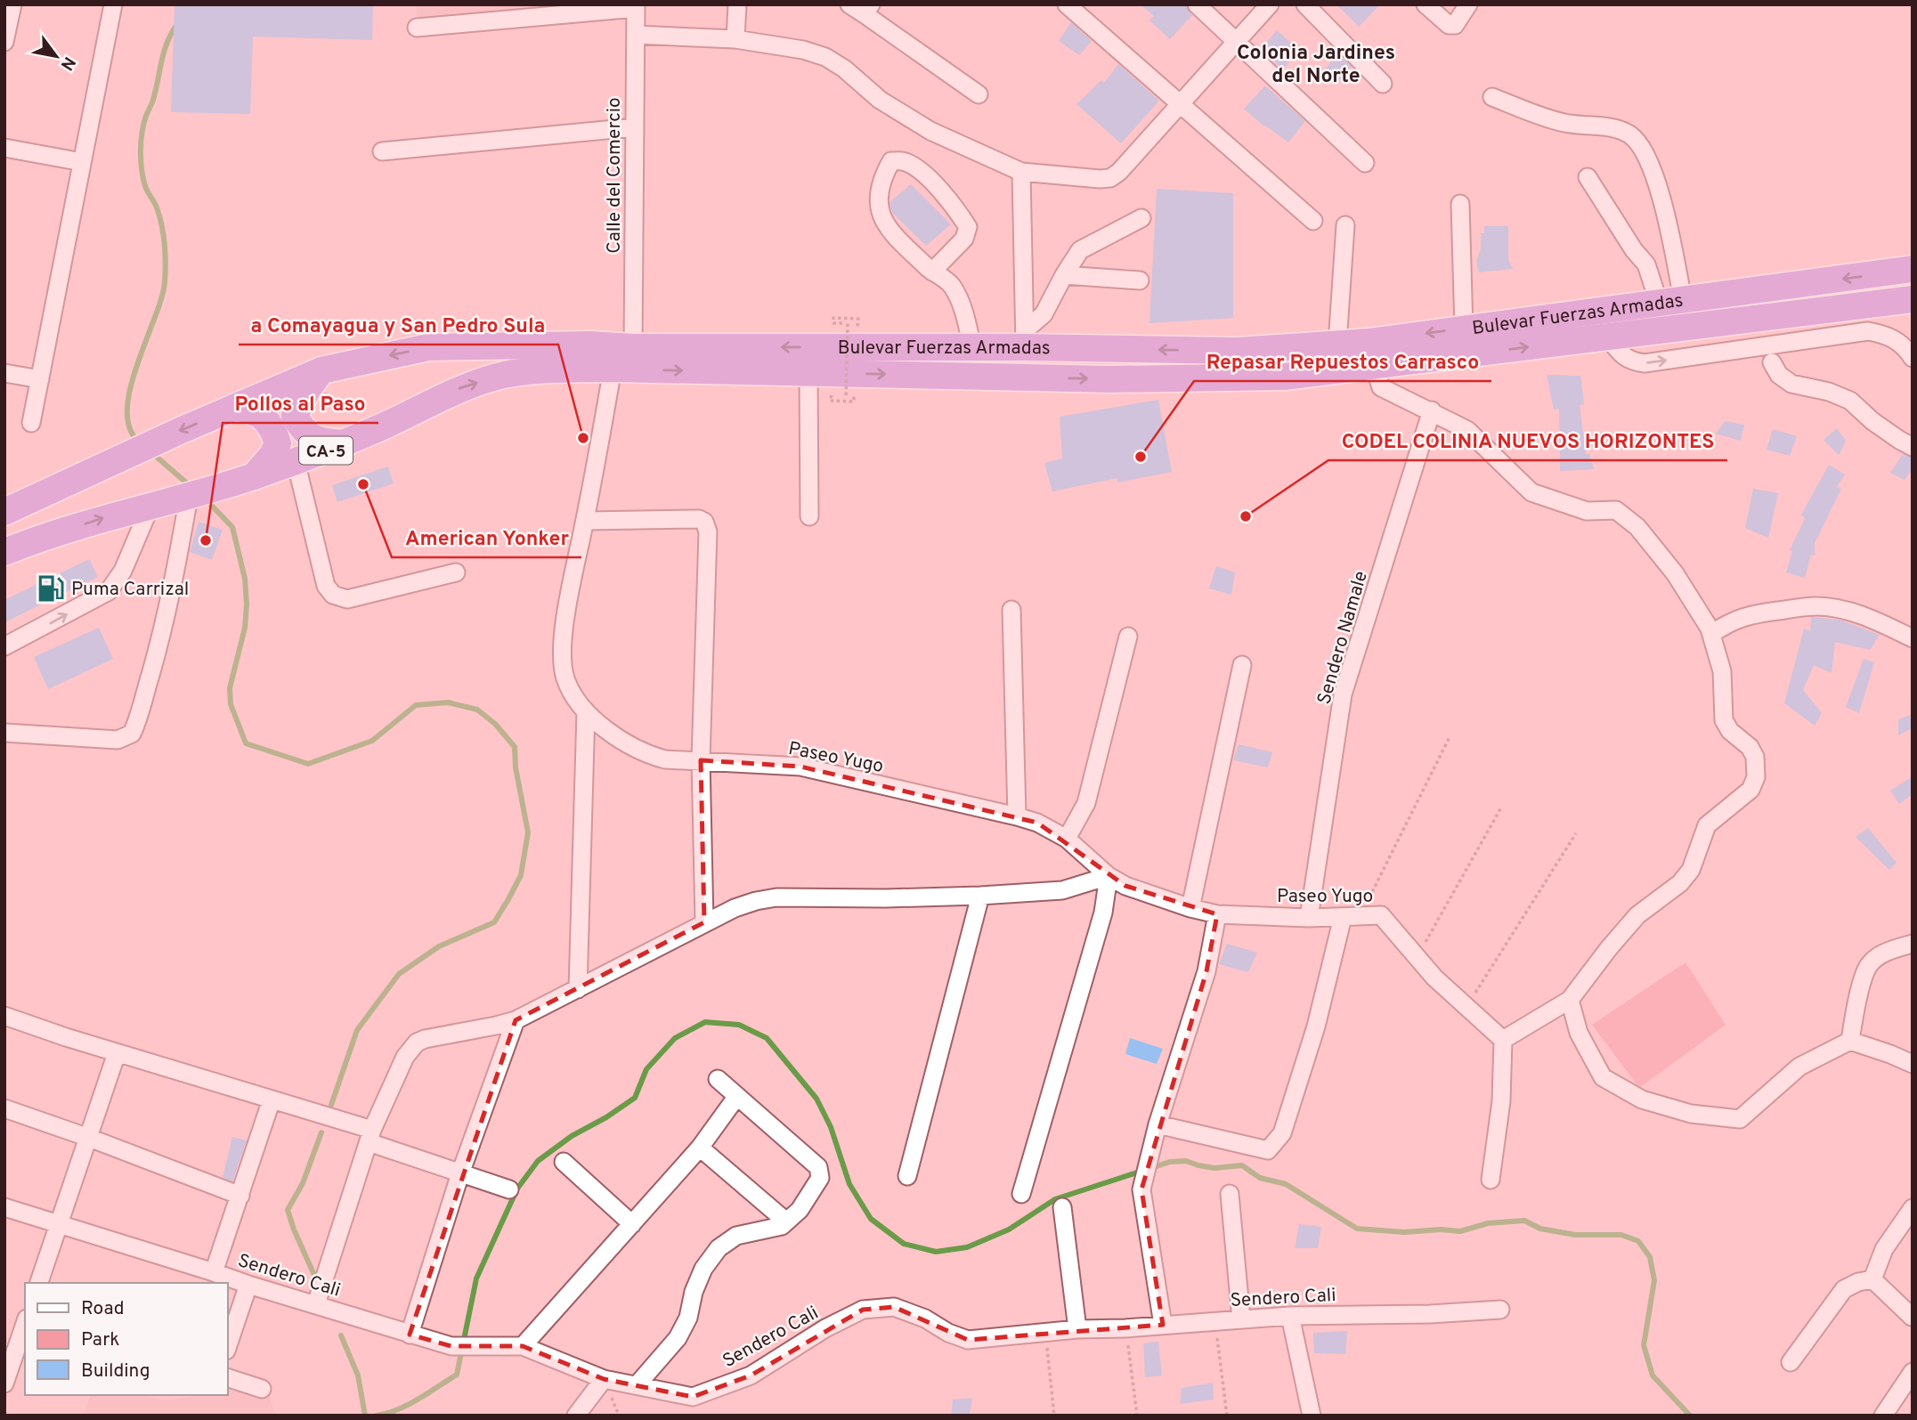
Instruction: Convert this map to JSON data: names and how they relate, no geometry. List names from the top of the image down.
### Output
{
  "streets": {
    "highway": ["Bulevar Fuerzas Armadas", "CA-5"],
    "street": [
      "Calle del Comercio",
      "Sendero Namale",
      "Paseo Yugo",
      "Sendero Cali"
    ]
  },
  "crossings": [
    ["Calle del Comercio", "Bulevar Fuerzas Armadas"],
    ["Bulevar Fuerzas Armadas", "Paseo Yugo"],
    ["Sendero Namale", "Paseo Yugo"]
  ],
  "districts": ["Colonia Jardines del Norte"],
  "places": {
    "other": [
      "a Comayagua y San Pedro Sula",
      "Repasar Repuestos Carrasco",
      "American Yonker",
      "CODEL COLINIA NUEVOS HORIZONTES",
      "Pollos al Paso"
    ],
    "fuel station": ["Puma Carrizal"]
  },
  "legend": ["Road", "Park", "Building"],
  "north": "bottom right"
}
